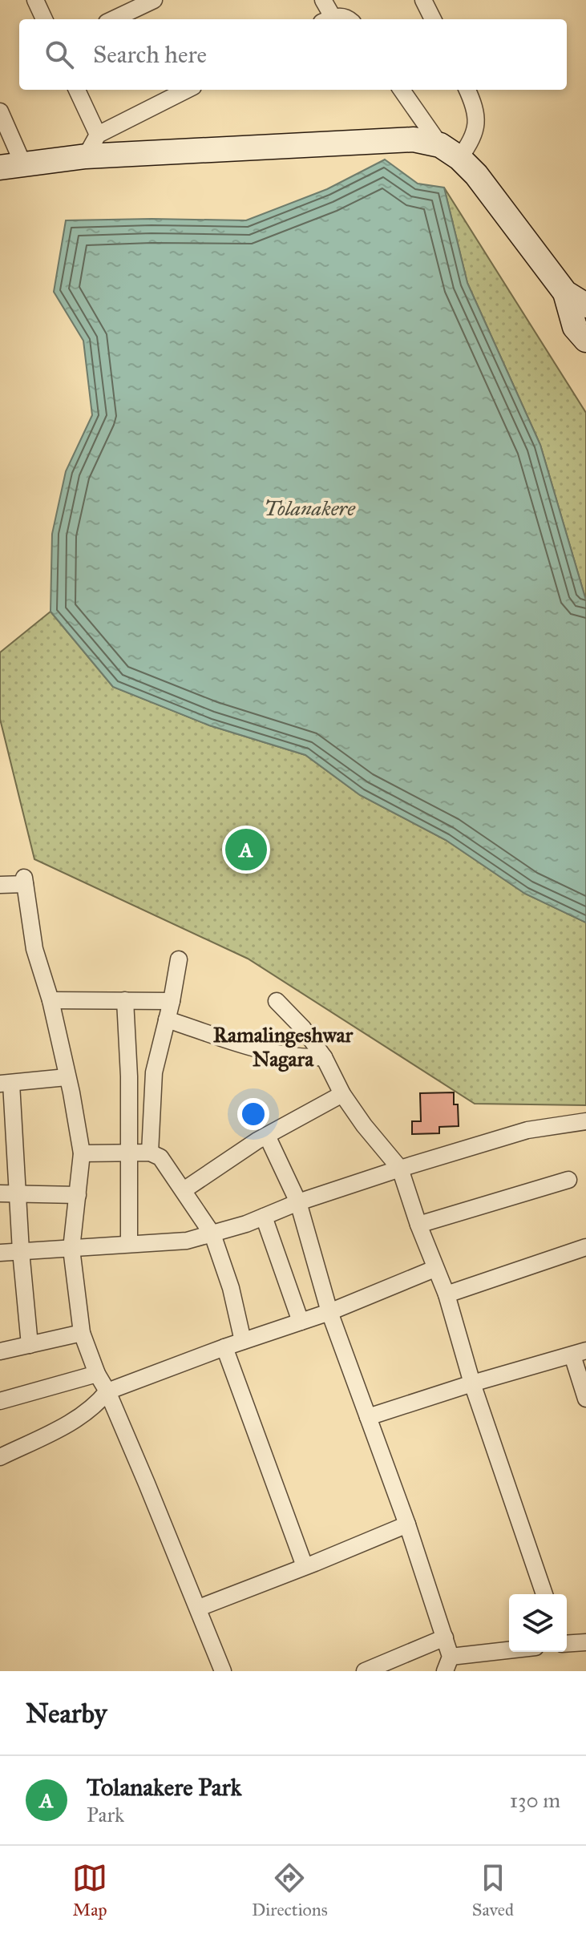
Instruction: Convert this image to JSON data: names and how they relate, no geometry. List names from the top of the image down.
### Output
{
  "districts": ["Ramalingeshwar Nagara"],
  "water": ["Tolanakere"],
  "page": {
    "search": "Search here",
    "pins": "A",
    "heading": "Nearby",
    "list": [
      {
        "mark": "A",
        "name": "Tolanakere Park",
        "note": "Park",
        "value": "130 m"
      }
    ],
    "nav": ["Map", "Directions", "Saved"]
  }
}
